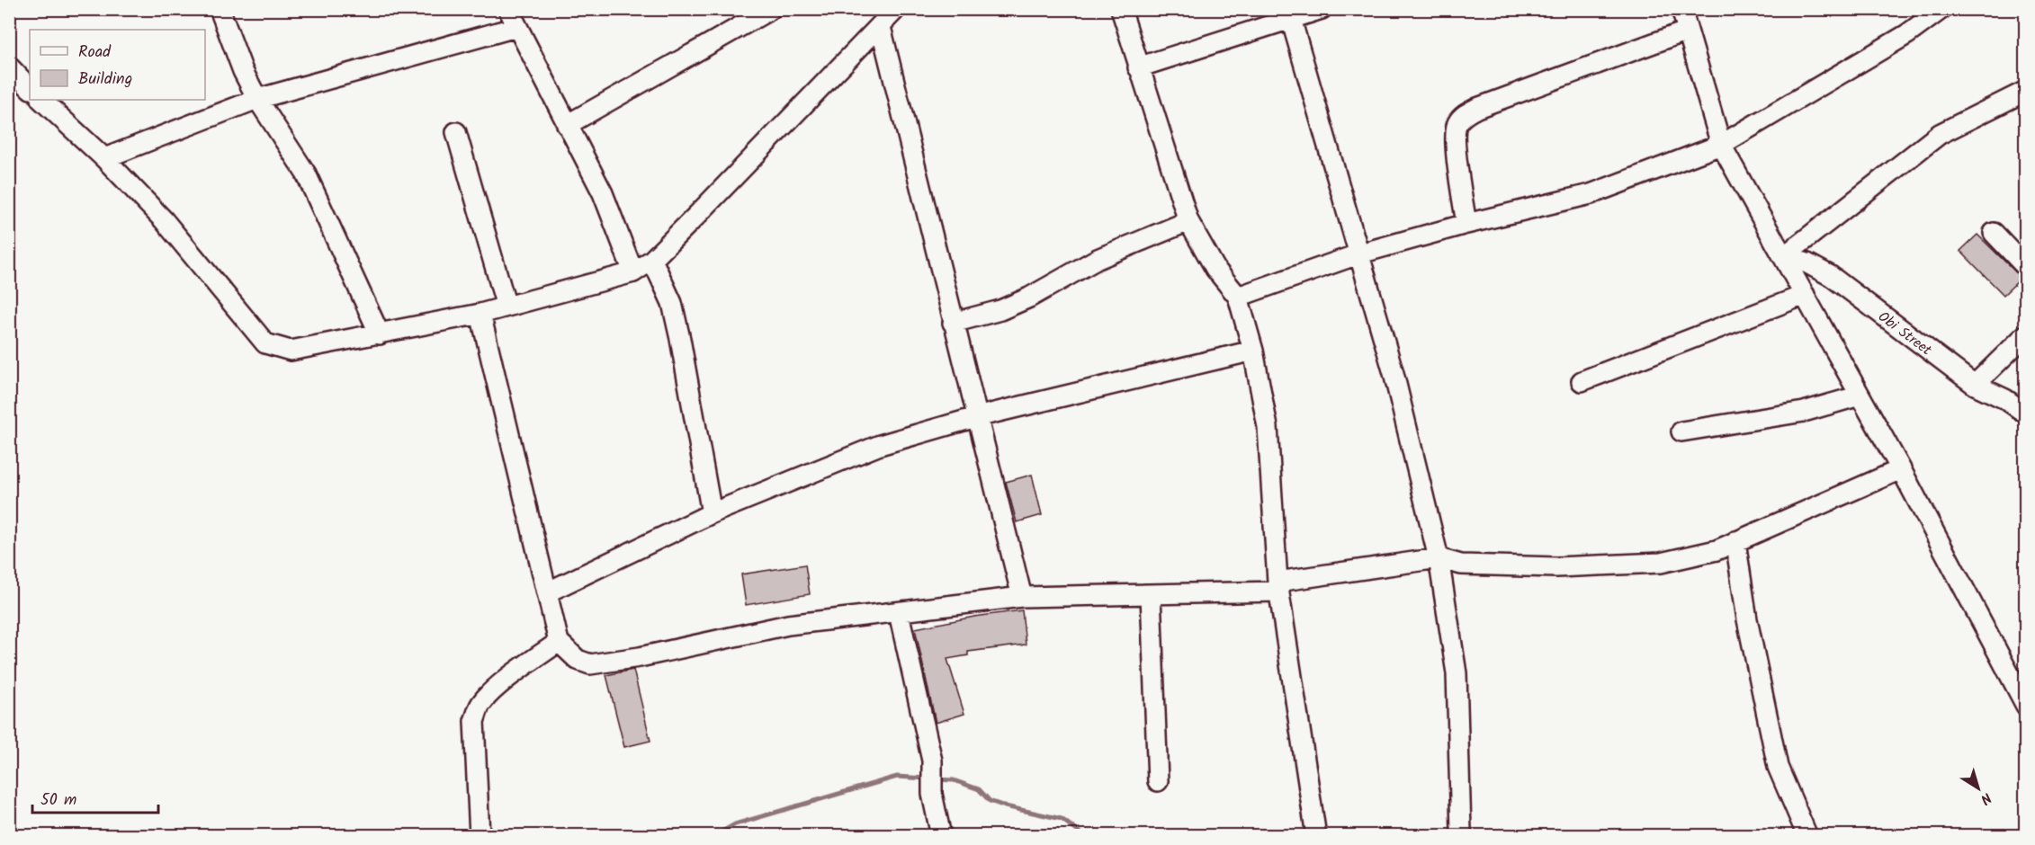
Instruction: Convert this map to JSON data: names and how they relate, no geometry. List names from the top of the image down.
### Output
{
  "streets": {
    "street": ["Obi Street"]
  },
  "legend": ["Road", "Building"],
  "scale_bar": "50 m",
  "north": "bottom right"
}
